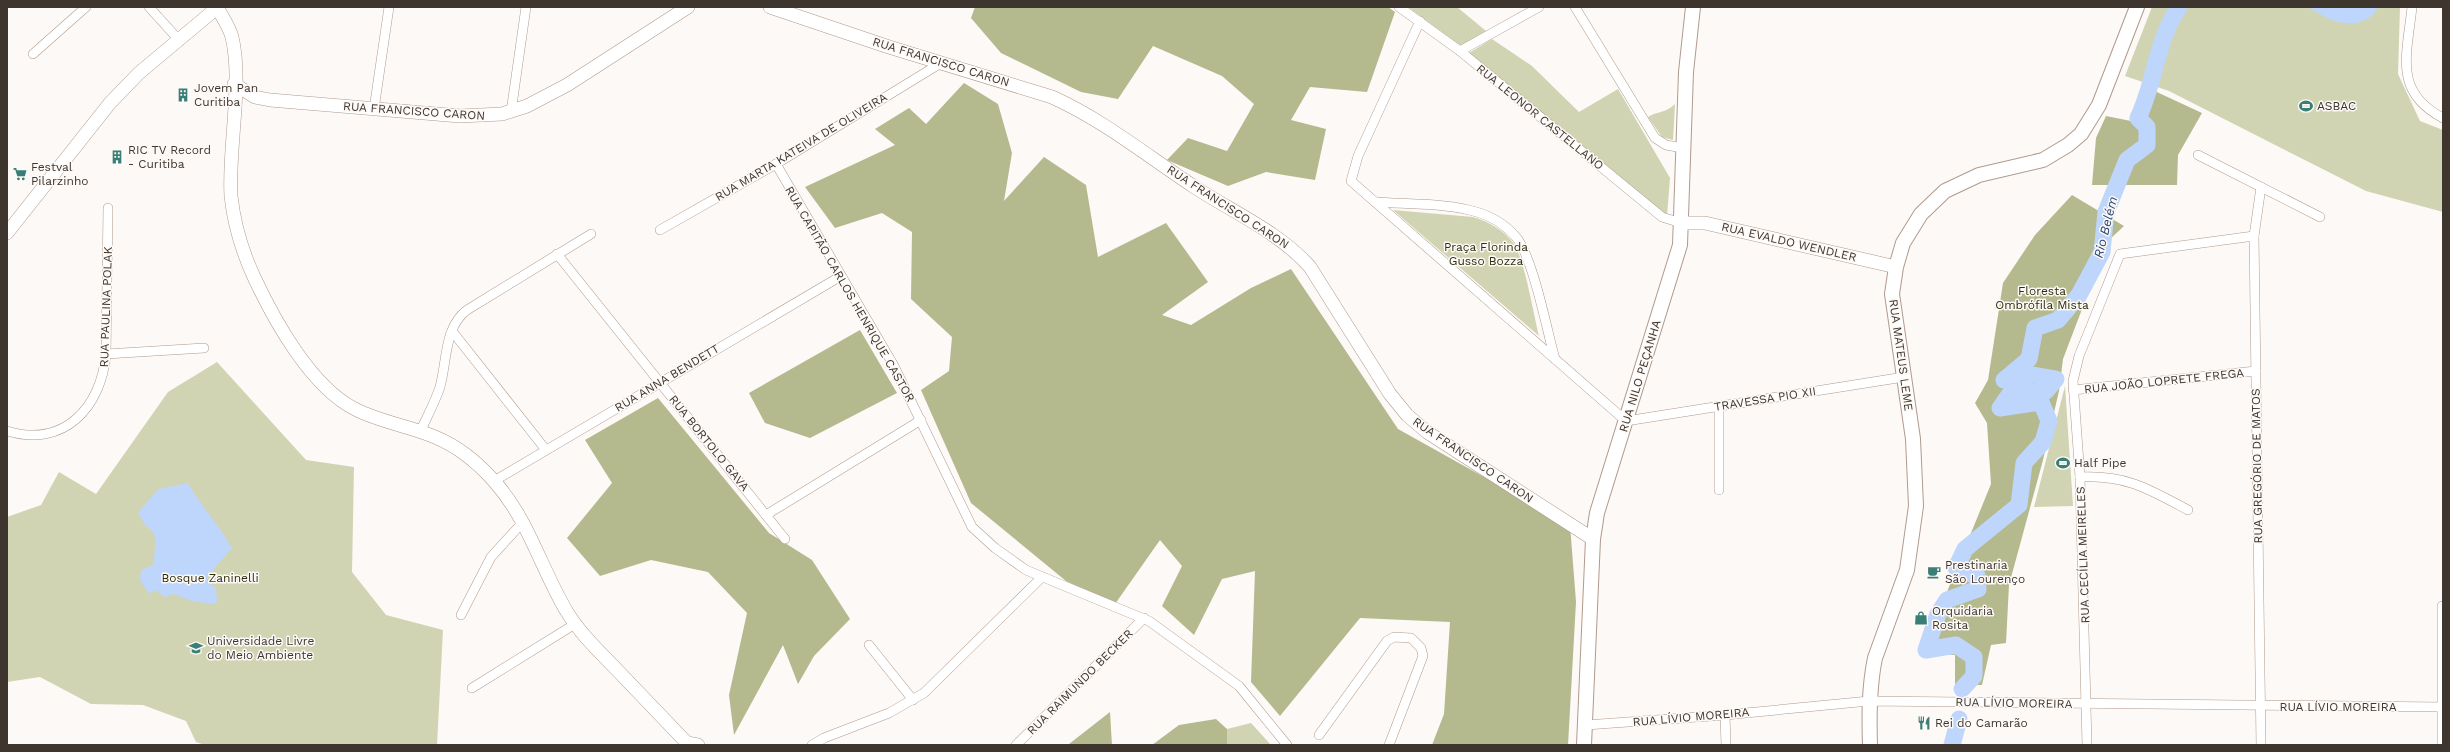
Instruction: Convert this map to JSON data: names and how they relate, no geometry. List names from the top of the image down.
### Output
{
  "streets": {
    "main road": ["RUA MATEUS LEME", "RUA NILO PEÇANHA"],
    "street": [
      "RUA FRANCISCO CARON",
      "RUA LEONOR CASTELLANO",
      "RUA MARTA KATEIVA DE OLIVEIRA",
      "RUA EVALDO WENDLER",
      "RUA CAPITÃO CARLOS HENRIQUE CASTOR",
      "RUA PAULINA POLAK",
      "RUA ANNA BENDETT",
      "RUA JOÃO LOPRETE FREGA",
      "TRAVESSA PIO XII",
      "RUA BORTOLO GAVA",
      "RUA GREGÓRIO DE MATOS",
      "RUA CECÍLIA MEIRELES",
      "RUA RAIMUNDO BECKER",
      "RUA LÍVIO MOREIRA"
    ]
  },
  "crossings": [
    ["RUA FRANCISCO CARON", "RUA MARTA KATEIVA DE OLIVEIRA"],
    ["RUA FRANCISCO CARON", "RUA NILO PEÇANHA"],
    ["RUA LEONOR CASTELLANO", "RUA EVALDO WENDLER"],
    ["RUA LEONOR CASTELLANO", "RUA NILO PEÇANHA"],
    ["RUA MARTA KATEIVA DE OLIVEIRA", "RUA CAPITÃO CARLOS HENRIQUE CASTOR"],
    ["RUA EVALDO WENDLER", "RUA MATEUS LEME"],
    ["RUA EVALDO WENDLER", "RUA NILO PEÇANHA"],
    ["RUA CAPITÃO CARLOS HENRIQUE CASTOR", "RUA ANNA BENDETT"],
    ["RUA CAPITÃO CARLOS HENRIQUE CASTOR", "RUA RAIMUNDO BECKER"],
    ["RUA MATEUS LEME", "TRAVESSA PIO XII"],
    ["RUA MATEUS LEME", "RUA LÍVIO MOREIRA"],
    ["RUA NILO PEÇANHA", "TRAVESSA PIO XII"],
    ["RUA NILO PEÇANHA", "RUA LÍVIO MOREIRA"],
    ["RUA ANNA BENDETT", "RUA BORTOLO GAVA"],
    ["RUA JOÃO LOPRETE FREGA", "RUA GREGÓRIO DE MATOS"],
    ["RUA JOÃO LOPRETE FREGA", "RUA CECÍLIA MEIRELES"],
    ["RUA GREGÓRIO DE MATOS", "RUA CECÍLIA MEIRELES"],
    ["RUA GREGÓRIO DE MATOS", "RUA LÍVIO MOREIRA"],
    ["RUA CECÍLIA MEIRELES", "RUA LÍVIO MOREIRA"]
  ],
  "water": ["Rio Belém"],
  "parks": ["Praça Florinda Gusso Bozza", "Floresta Ombrófila Mista", "Bosque Zaninelli"],
  "places": {
    "building": ["Jovem Pan Curitiba", "RIC TV Record - Curitiba"],
    "sports": ["ASBAC", "Half Pipe"],
    "supermarket": ["Festval Pilarzinho"],
    "cafe": ["Prestinaria São Lourenço"],
    "shop": ["Orquidaria Rosita"],
    "school or university": ["Universidade Livre do Meio Ambiente"],
    "restaurant": ["Rei do Camarão"]
  }
}
